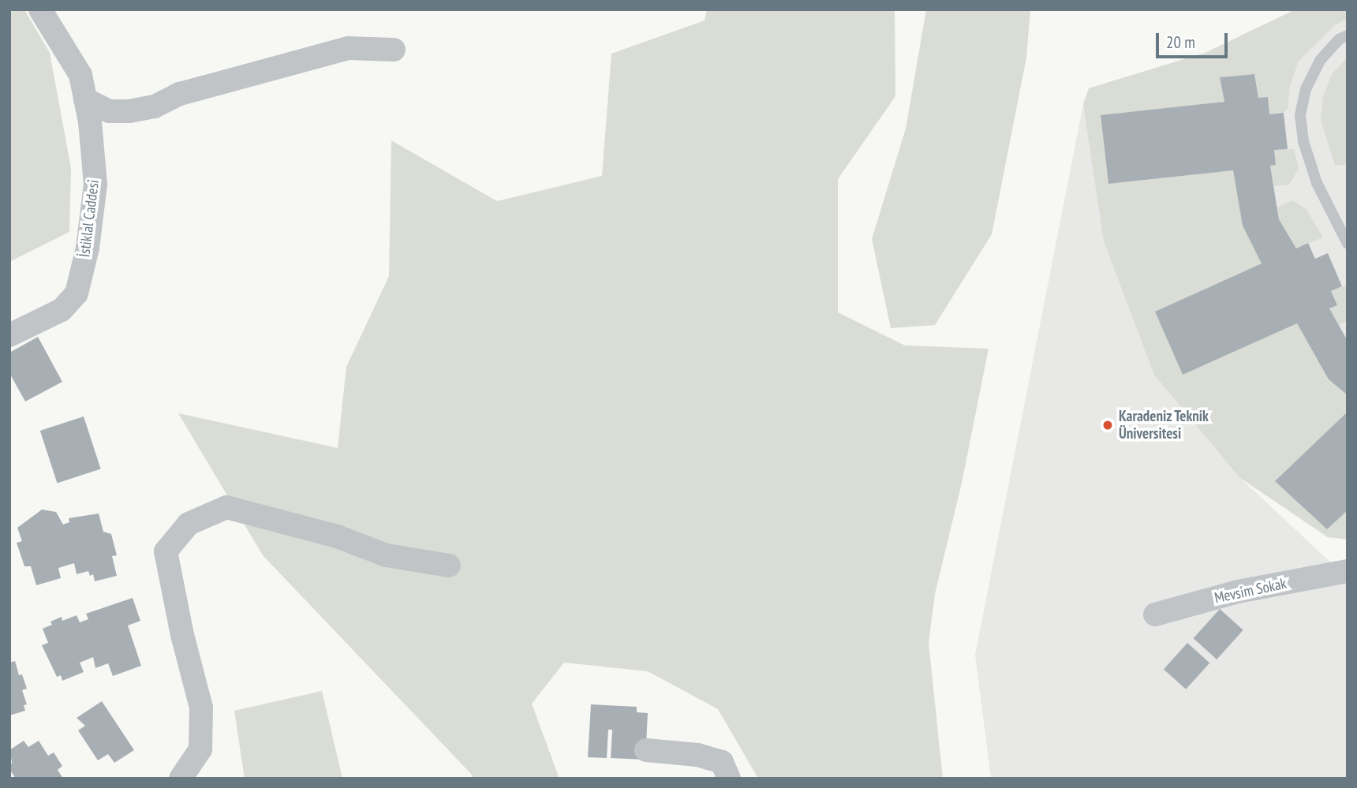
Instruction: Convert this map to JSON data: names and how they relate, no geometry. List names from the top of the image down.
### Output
{
  "streets": {
    "street": ["İstiklal Caddesi", "Mevsim Sokak"]
  },
  "places": ["Karadeniz Teknik Üniversitesi"],
  "scale_bar": "20 m"
}
